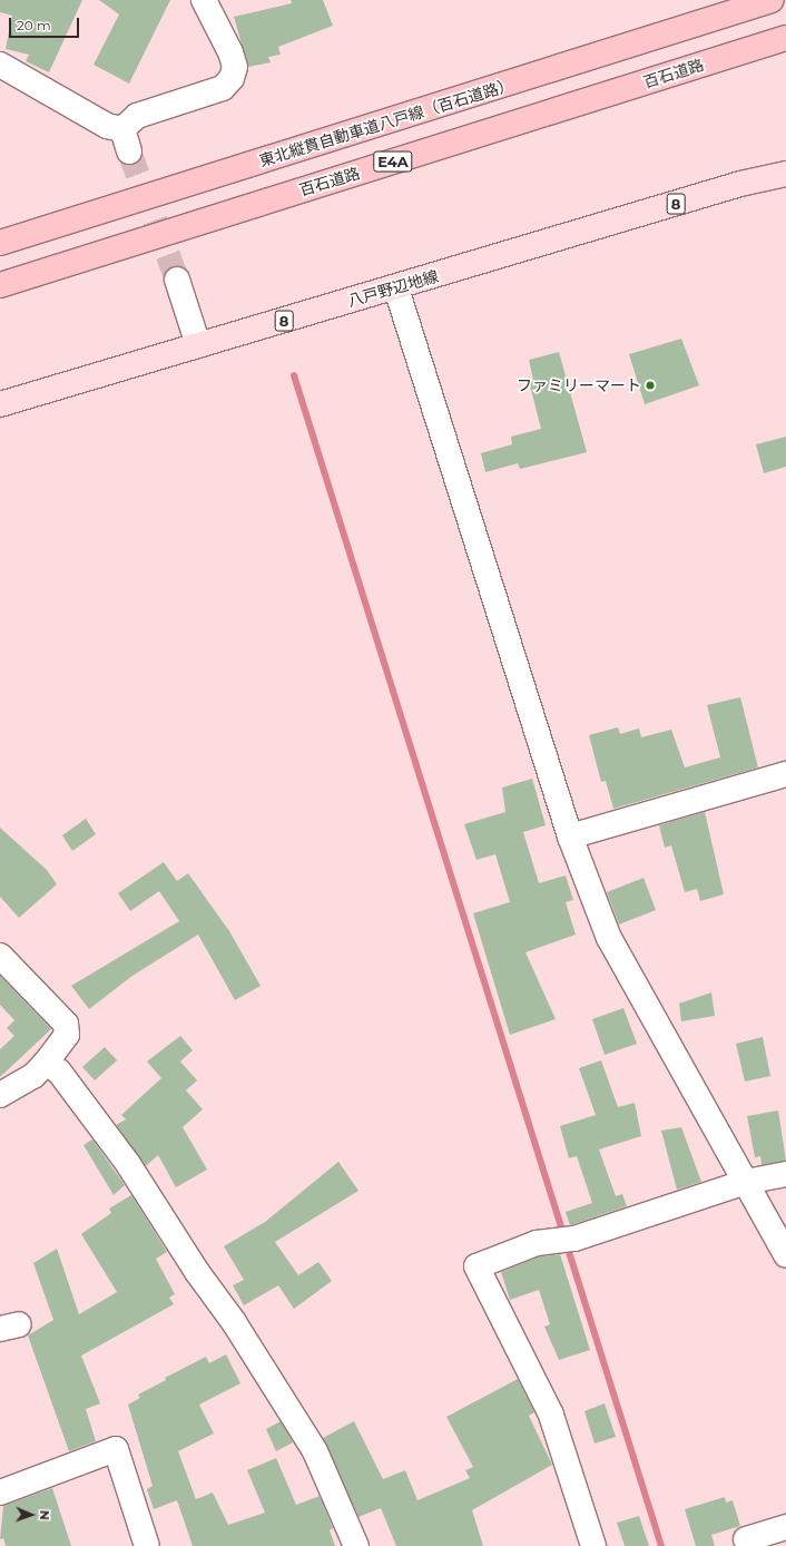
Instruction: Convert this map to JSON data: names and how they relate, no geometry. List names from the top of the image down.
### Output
{
  "streets": {
    "highway": ["百石道路", "東北縦貫自動車道八戸線（百石道路）", "E4A"],
    "main road": ["8", "八戸野辺地線"]
  },
  "places": ["ファミリーマート"],
  "scale_bar": "20 m",
  "north": "right"
}
